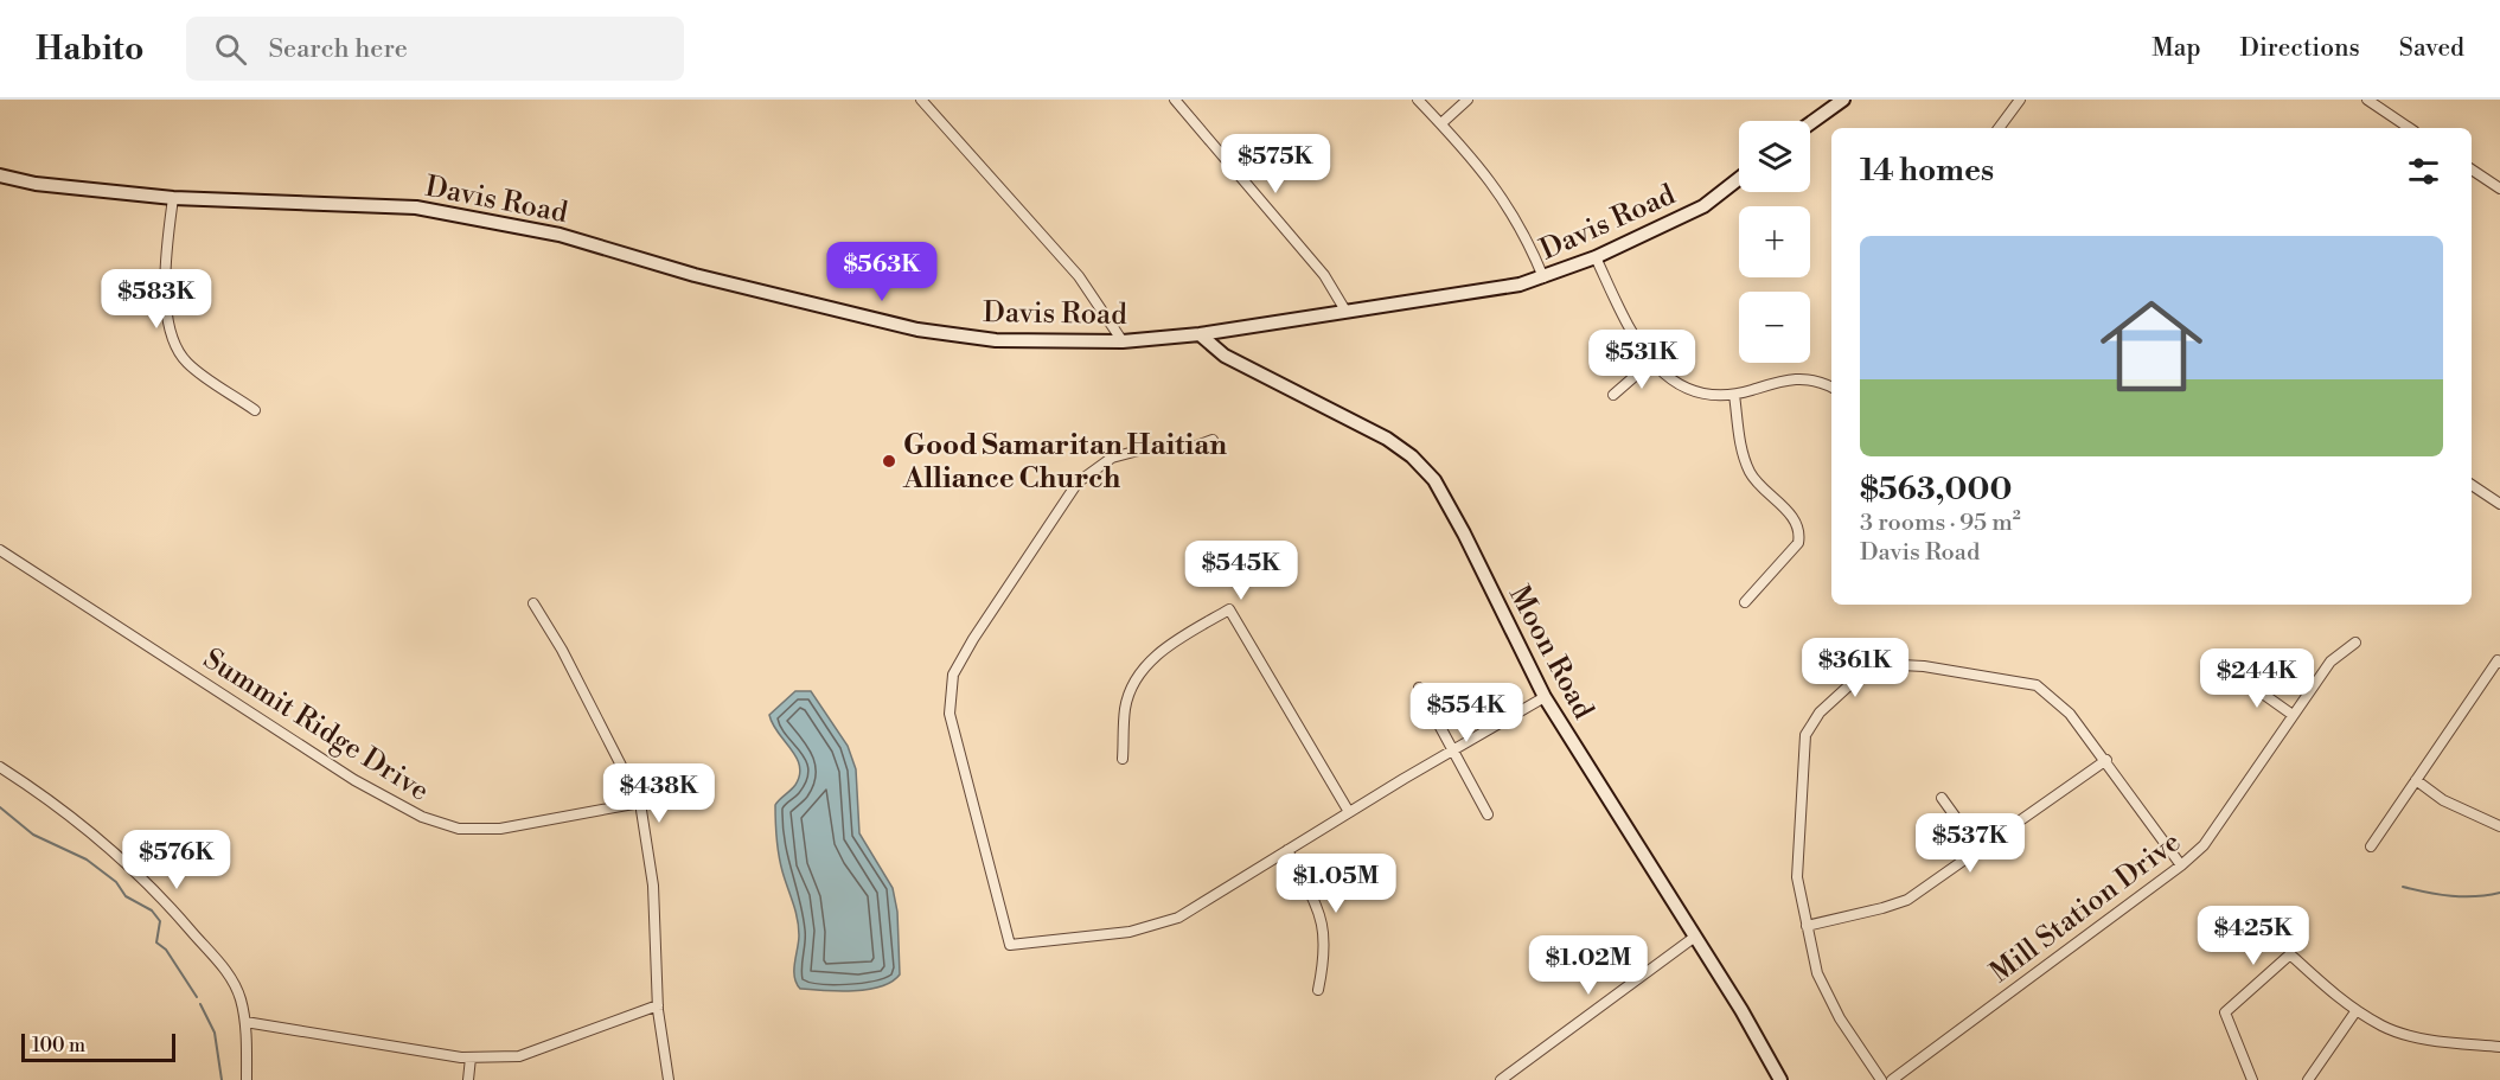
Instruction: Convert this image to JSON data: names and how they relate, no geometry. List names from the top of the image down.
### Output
{
  "streets": {
    "street": [
      "Davis Road",
      "Moon Road",
      "Summit Ridge Drive",
      "Mill Station Drive"
    ]
  },
  "crossings": [
    ["Davis Road", "Moon Road"]
  ],
  "places": ["Good Samaritan Haitian Alliance Church"],
  "scale_bar": "100 m",
  "page": {
    "header": "Habito",
    "search": "Search here",
    "nav": ["Map", "Directions", "Saved"],
    "map_buttons": ["+", "−"],
    "heading": "14 homes",
    "price": [
      "$575K",
      "$563K",
      "$583K",
      "$531K",
      "$545K",
      "$361K",
      "$244K",
      "$554K",
      "$438K",
      "$537K",
      "$576K",
      "$1.05M",
      "$425K",
      "$1.02M"
    ],
    "list": [
      {
        "name": "$563,000",
        "note": "3 rooms · 95 m² · Davis Road"
      }
    ],
    "scale": "100 m"
  }
}
